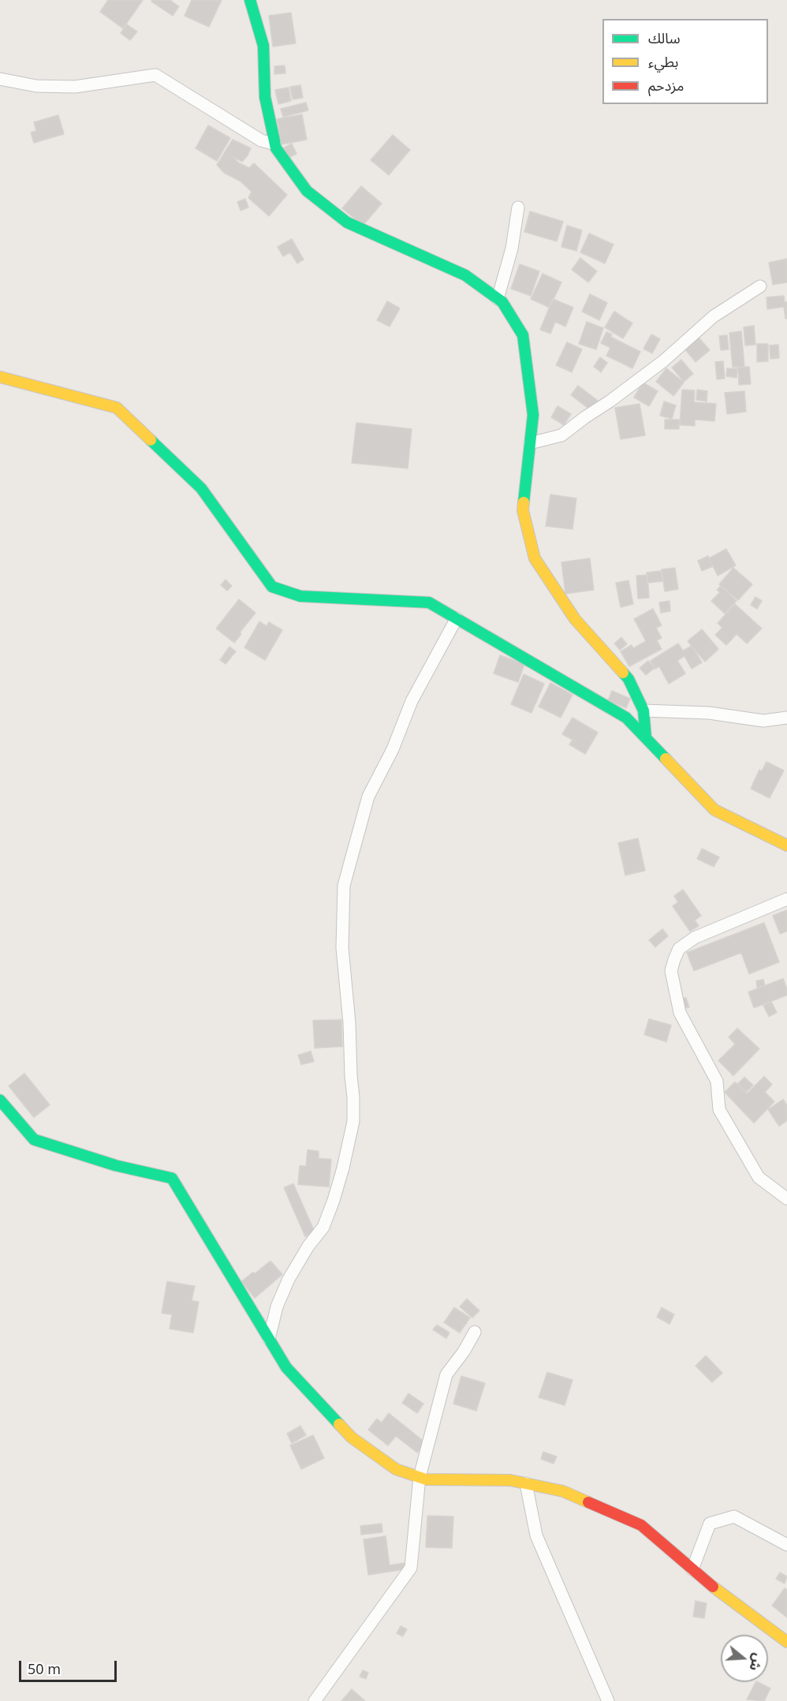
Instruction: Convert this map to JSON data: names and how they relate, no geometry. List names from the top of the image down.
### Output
{
  "legend": ["سالك", "بطيء", "مزدحم"],
  "scale_bar": "50 m",
  "north": "right"
}
